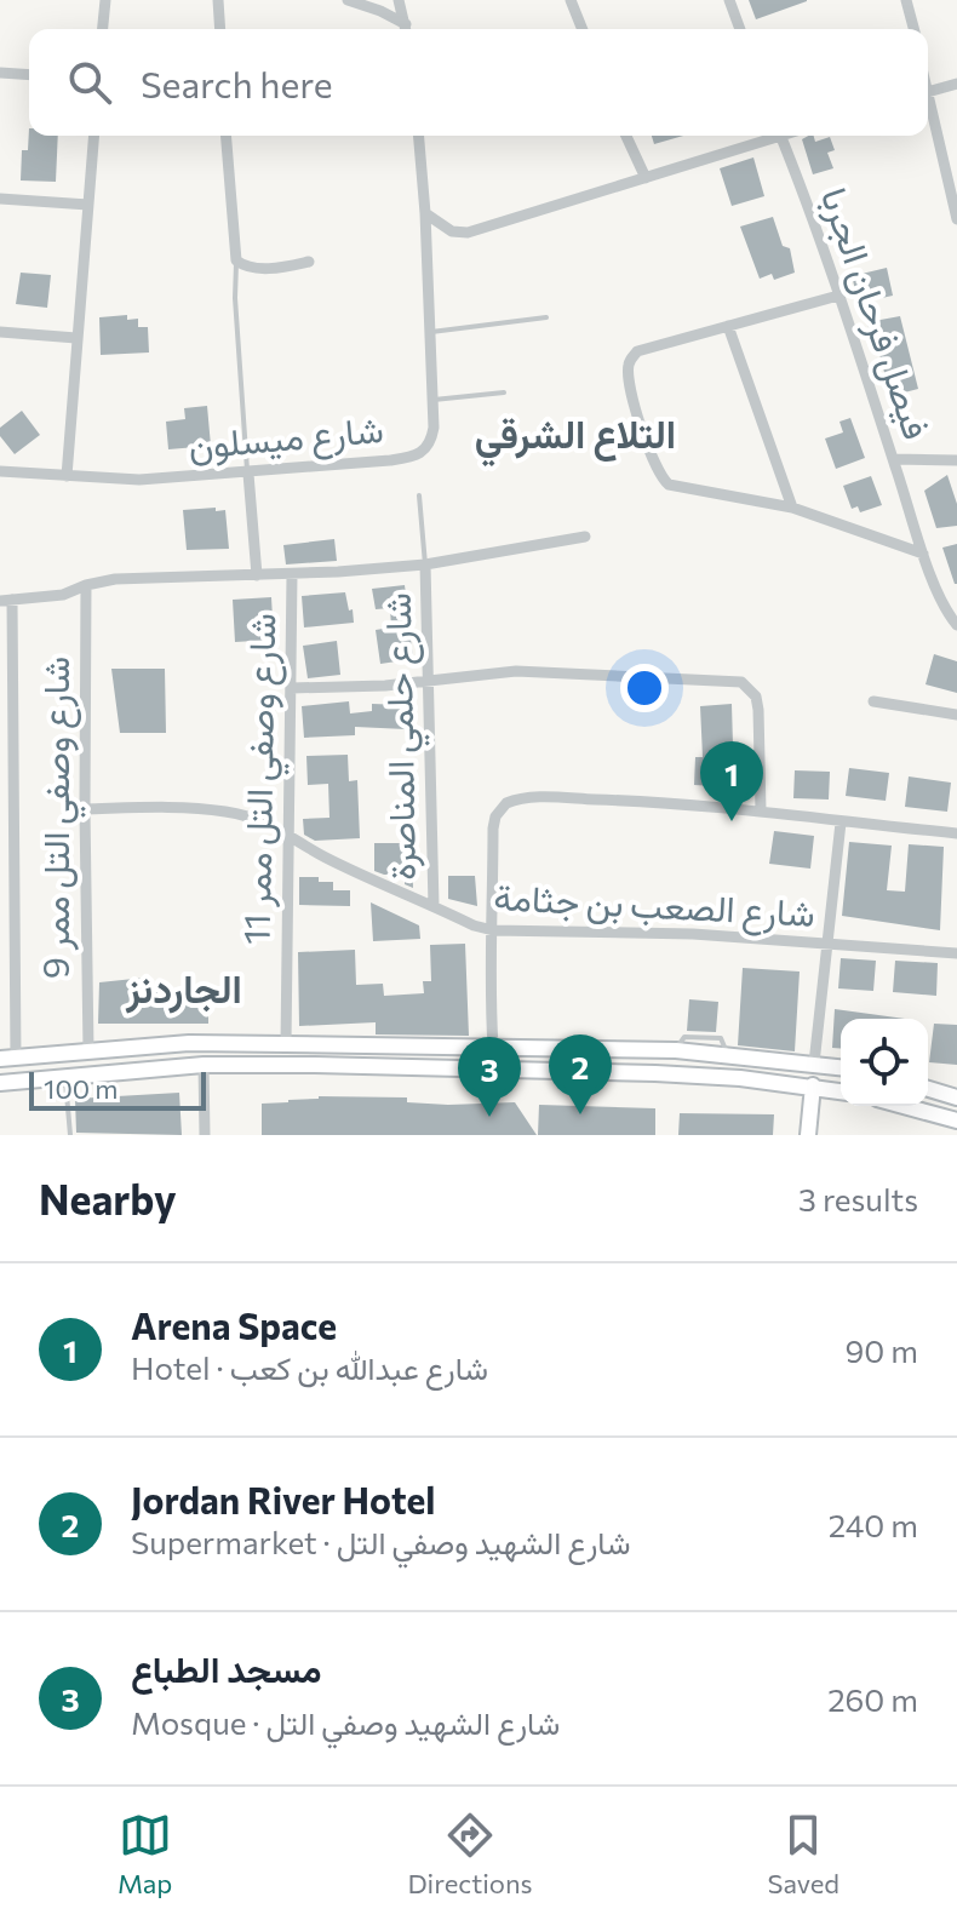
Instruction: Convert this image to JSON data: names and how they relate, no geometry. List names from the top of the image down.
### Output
{
  "streets": {
    "street": [
      "فيصل فرحان الجربا",
      "شارع ميسلون",
      "شارع حلمي المناصرة",
      "شارع وصفي التل ممر 11",
      "شارع وصفي التل ممر 9",
      "شارع الصعب بن جثامة"
    ]
  },
  "crossings": [
    ["شارع حلمي المناصرة", "شارع الصعب بن جثامة"],
    ["شارع وصفي التل ممر 11", "شارع الصعب بن جثامة"],
    ["شارع وصفي التل ممر 9", "شارع الصعب بن جثامة"]
  ],
  "districts": ["التلاع الشرقي", "الجاردنز"],
  "scale_bar": "100 m",
  "page": {
    "search": "Search here",
    "pins": ["1", "2", "3"],
    "scale": "100 m",
    "heading": ["Nearby", "3 results"],
    "list": [
      {
        "mark": "1",
        "name": "Arena Space",
        "note": "Hotel · شارع عبدالله بن كعب",
        "value": "90 m"
      },
      {
        "mark": "2",
        "name": "Jordan River Hotel",
        "note": "Supermarket · شارع الشهيد وصفي التل",
        "value": "240 m"
      },
      {
        "mark": "3",
        "name": "مسجد الطباع",
        "note": "Mosque · شارع الشهيد وصفي التل",
        "value": "260 m"
      }
    ],
    "nav": ["Map", "Directions", "Saved"]
  }
}
